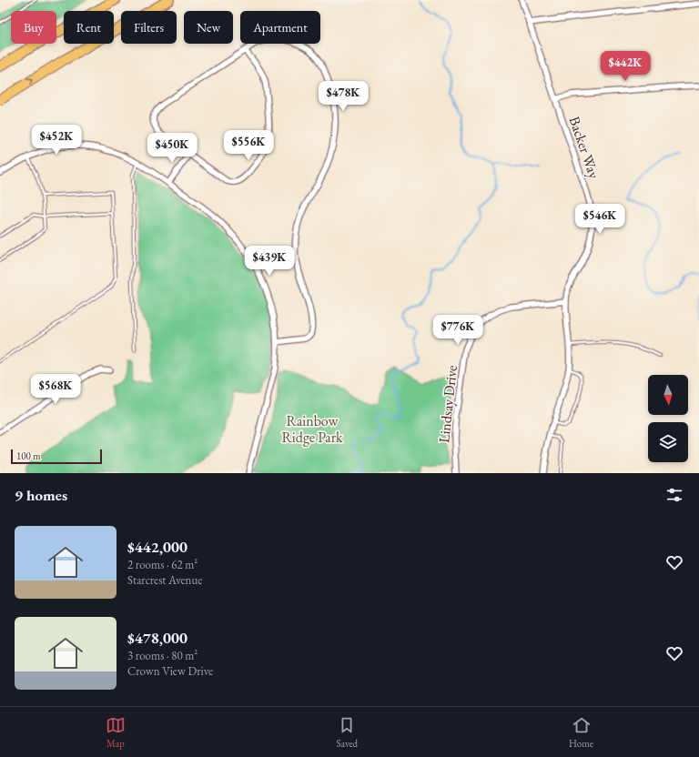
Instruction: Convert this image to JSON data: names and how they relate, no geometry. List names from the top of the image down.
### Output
{
  "streets": {
    "street": ["Backer Way", "Lindsay Drive"]
  },
  "crossings": [
    ["Backer Way", "Lindsay Drive"]
  ],
  "parks": ["Rainbow Ridge Park"],
  "scale_bar": "100 m",
  "north": "bottom",
  "page": {
    "chip": [
      "Buy",
      "Rent",
      "Filters",
      "New",
      "Apartment"
    ],
    "price": [
      "$442K",
      "$478K",
      "$452K",
      "$556K",
      "$450K",
      "$546K",
      "$439K",
      "$776K",
      "$568K"
    ],
    "scale": "100 m",
    "heading": "9 homes",
    "list": [
      {
        "name": "$442,000",
        "note": "2 rooms · 62 m² · Starcrest Avenue"
      },
      {
        "name": "$478,000",
        "note": "3 rooms · 80 m² · Crown View Drive"
      }
    ],
    "tabs": ["Map", "Saved", "Home"]
  }
}
